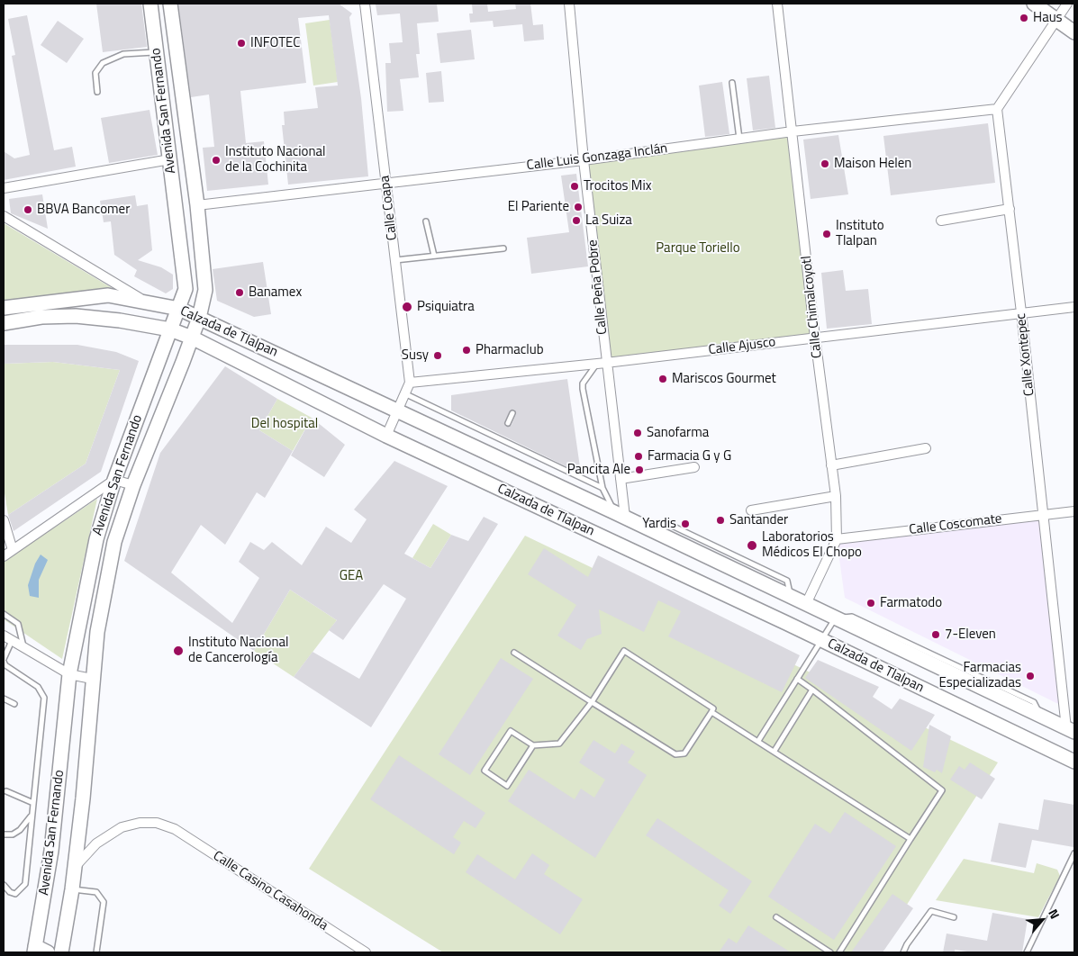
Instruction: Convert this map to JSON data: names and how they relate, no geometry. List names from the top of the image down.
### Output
{
  "streets": {
    "main road": ["Avenida San Fernando", "Calzada de Tlalpan"],
    "street": [
      "Calle Luis Gonzaga Inclán",
      "Calle Coapa",
      "Calle Peña Pobre",
      "Calle Chimalcoyotl",
      "Calle Ajusco",
      "Calle Xontepec",
      "Calle Coscomate",
      "Calle Casino Casahonda"
    ]
  },
  "crossings": [
    ["Avenida San Fernando", "Calle Luis Gonzaga Inclán"],
    ["Avenida San Fernando", "Calzada de Tlalpan"],
    ["Avenida San Fernando", "Calle Casino Casahonda"],
    ["Calle Luis Gonzaga Inclán", "Calle Coapa"],
    ["Calle Luis Gonzaga Inclán", "Calle Peña Pobre"],
    ["Calle Luis Gonzaga Inclán", "Calle Chimalcoyotl"],
    ["Calle Luis Gonzaga Inclán", "Calle Xontepec"],
    ["Calle Coapa", "Calzada de Tlalpan"],
    ["Calle Coapa", "Calle Ajusco"],
    ["Calle Peña Pobre", "Calzada de Tlalpan"],
    ["Calle Peña Pobre", "Calle Ajusco"],
    ["Calle Chimalcoyotl", "Calzada de Tlalpan"],
    ["Calle Chimalcoyotl", "Calle Ajusco"],
    ["Calle Chimalcoyotl", "Calle Coscomate"],
    ["Calzada de Tlalpan", "Calle Xontepec"],
    ["Calle Ajusco", "Calle Xontepec"],
    ["Calle Xontepec", "Calle Coscomate"]
  ],
  "parks": ["Parque Toriello", "Del hospital", "GEA"],
  "places": [
    "Haus",
    "INFOTEC",
    "Instituto Nacional de la Cochinita",
    "Maison Helen",
    "Trocitos Mix",
    "El Pariente",
    "BBVA Bancomer",
    "La Suiza",
    "Instituto Tlalpan",
    "Banamex",
    "Psiquiatra",
    "Pharmaclub",
    "Susy",
    "Mariscos Gourmet",
    "Sanofarma",
    "Farmacia G y G",
    "Pancita Ale",
    "Santander",
    "Yardis",
    "Laboratorios Médicos El Chopo",
    "Farmatodo",
    "7-Eleven",
    "Instituto Nacional de Cancerología",
    "Farmacias Especializadas"
  ],
  "north": "top right"
}
